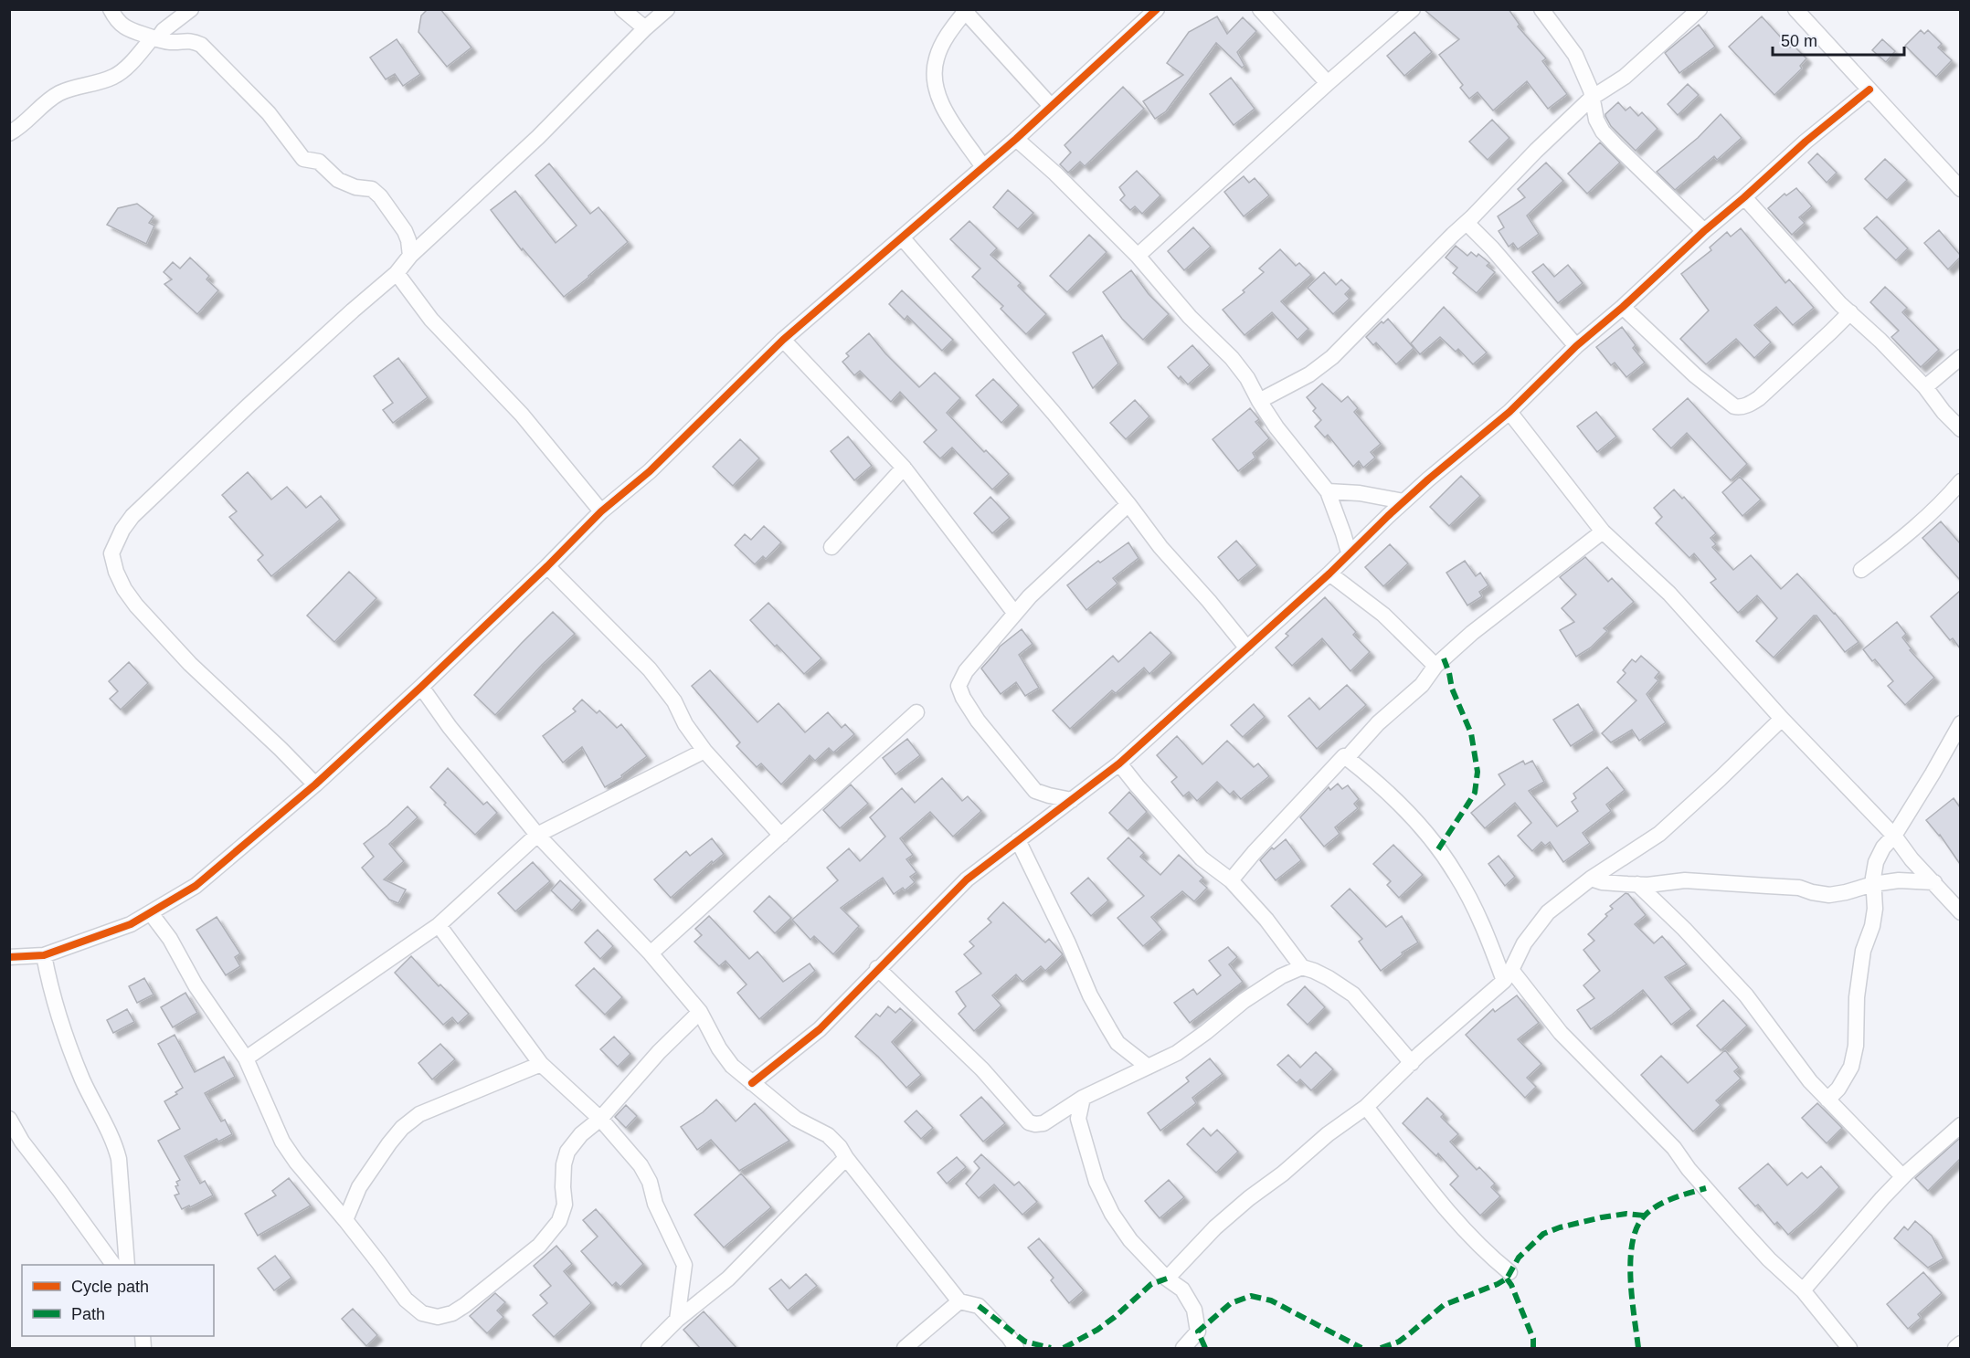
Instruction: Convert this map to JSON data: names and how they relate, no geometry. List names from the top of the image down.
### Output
{
  "legend": ["Cycle path", "Path"],
  "scale_bar": "50 m"
}
